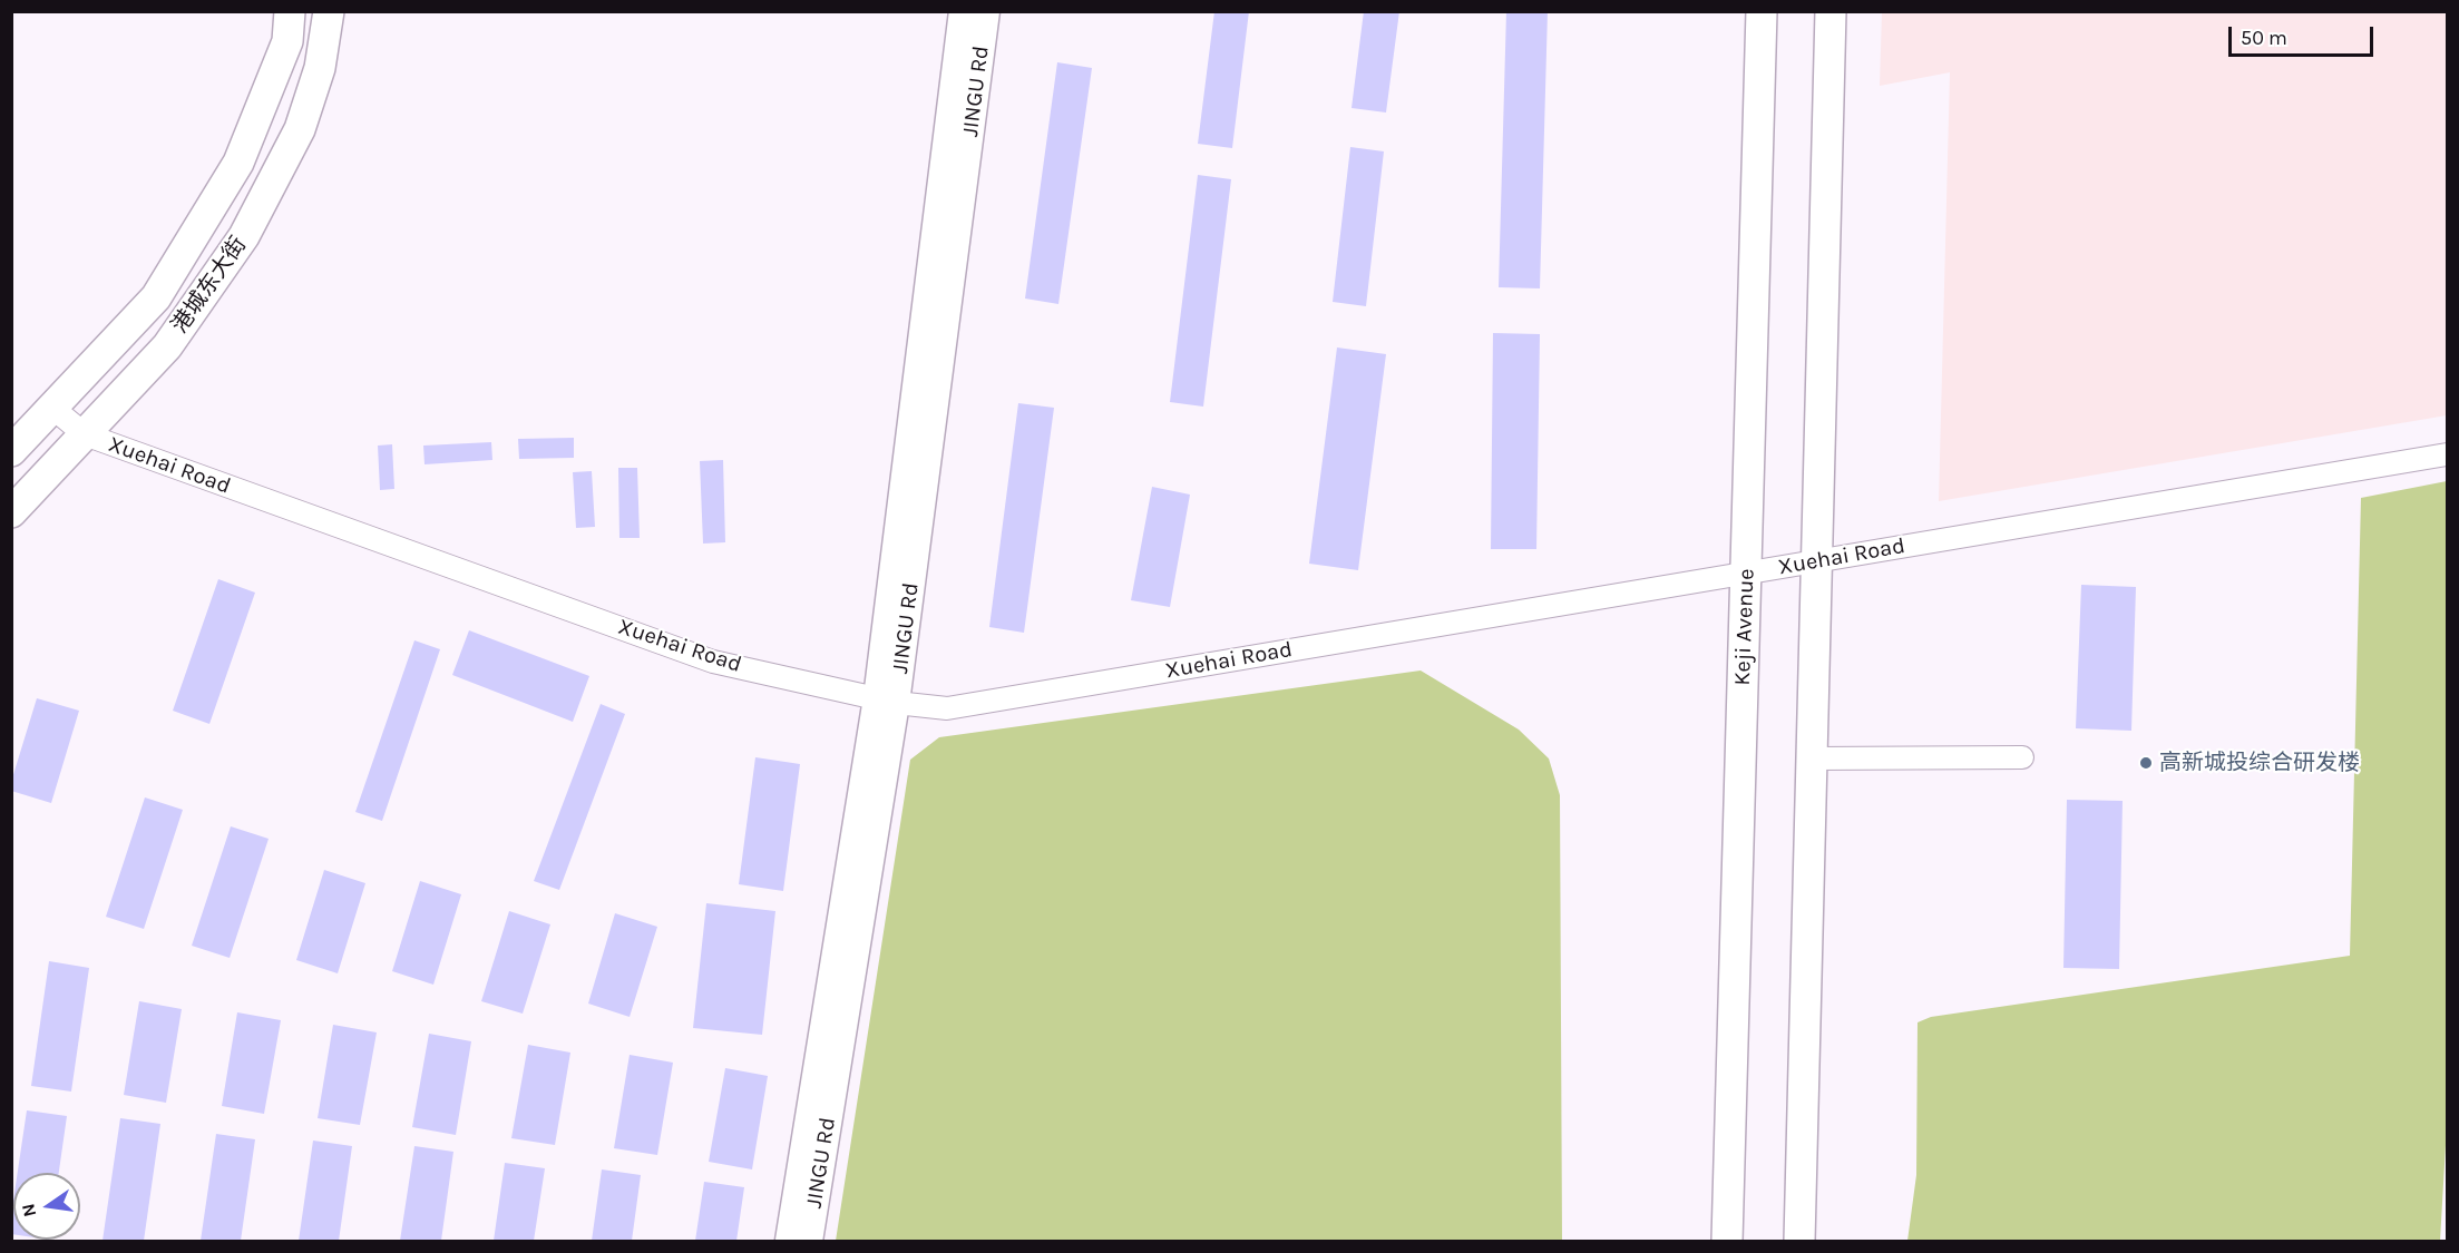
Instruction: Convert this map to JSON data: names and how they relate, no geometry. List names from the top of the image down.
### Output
{
  "streets": {
    "main road": ["港城东大街", "Keji Avenue"],
    "street": ["JINGU Rd", "Xuehai Road"]
  },
  "crossings": [
    ["JINGU Rd", "Xuehai Road"],
    ["港城东大街", "Xuehai Road"],
    ["Xuehai Road", "Keji Avenue"]
  ],
  "places": ["高新城投综合研发楼"],
  "scale_bar": "50 m",
  "north": "left"
}
